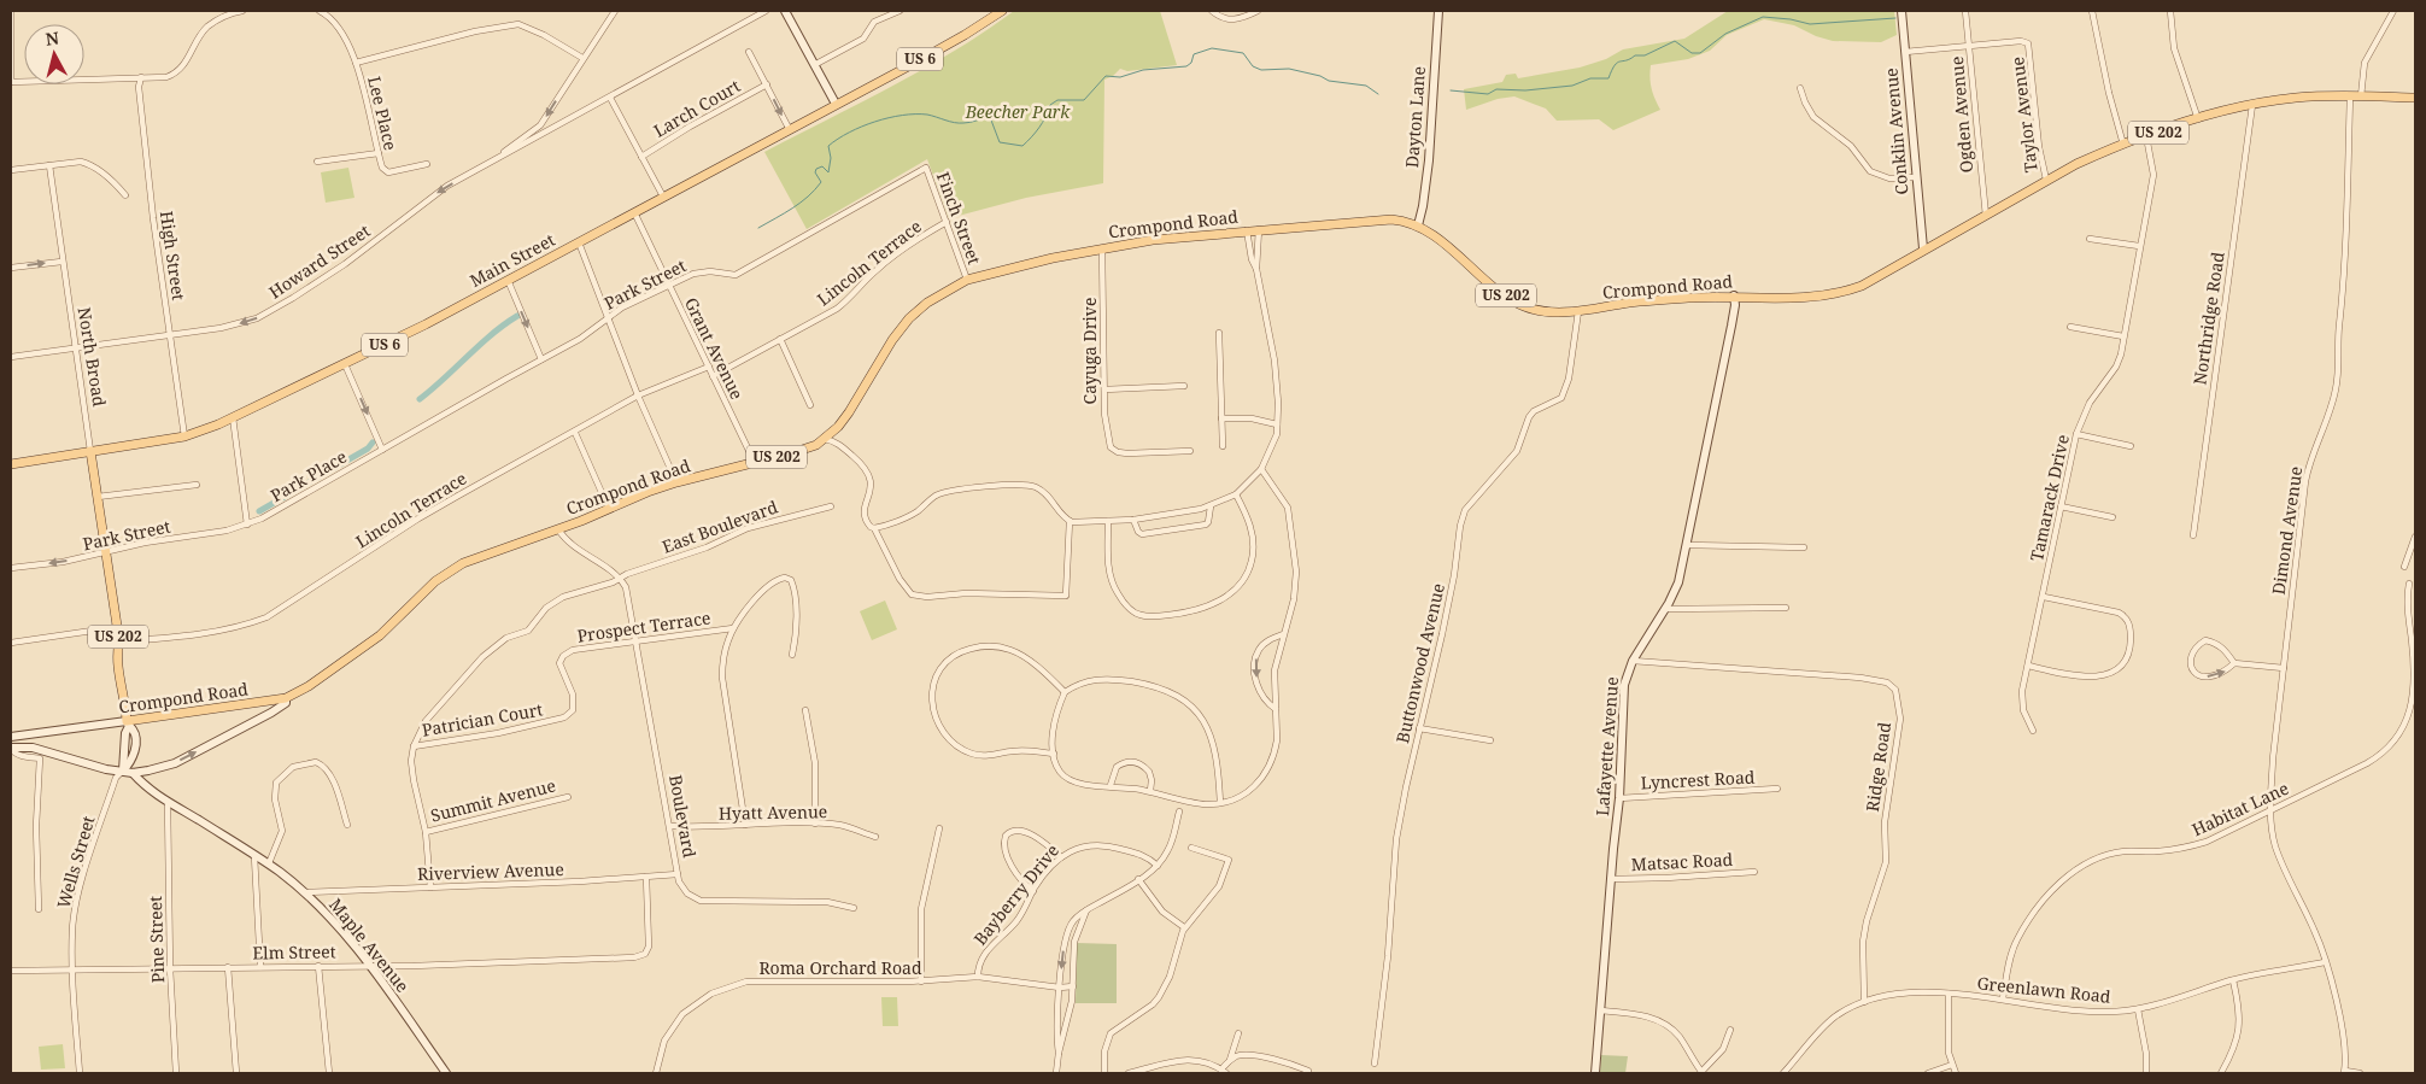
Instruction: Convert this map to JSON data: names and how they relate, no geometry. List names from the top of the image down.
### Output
{
  "streets": {
    "main road": [
      "US 6",
      "US 202",
      "Crompond Road",
      "Main Street",
      "North Broad"
    ],
    "street": [
      "Larch Court",
      "Lee Place",
      "Ogden Avenue",
      "Taylor Avenue",
      "Dayton Lane",
      "Conklin Avenue",
      "Finch Street",
      "High Street",
      "Howard Street",
      "Lincoln Terrace",
      "Park Street",
      "Northridge Road",
      "Grant Avenue",
      "Cayuga Drive",
      "Park Place",
      "Tamarack Drive",
      "East Boulevard",
      "Dimond Avenue",
      "Prospect Terrace",
      "Buttonwood Avenue",
      "Patrician Court",
      "Lafayette Avenue",
      "Ridge Road",
      "Lyncrest Road",
      "Summit Avenue",
      "Habitat Lane",
      "Hyatt Avenue",
      "Boulevard",
      "Wells Street",
      "Matsac Road",
      "Riverview Avenue",
      "Bayberry Drive",
      "Pine Street",
      "Maple Avenue",
      "Elm Street",
      "Roma Orchard Road",
      "Greenlawn Road"
    ]
  },
  "crossings": [
    ["Ogden Avenue", "Taylor Avenue"],
    ["Ogden Avenue", "Crompond Road"],
    ["Taylor Avenue", "Crompond Road"],
    ["Dayton Lane", "Crompond Road"],
    ["Conklin Avenue", "Crompond Road"],
    ["US 202", "Crompond Road"],
    ["US 202", "Lincoln Terrace"],
    ["US 202", "Park Street"],
    ["US 202", "North Broad"],
    ["Finch Street", "Crompond Road"],
    ["Finch Street", "Lincoln Terrace"],
    ["Finch Street", "Park Street"],
    ["Crompond Road", "Northridge Road"],
    ["Crompond Road", "Grant Avenue"],
    ["Crompond Road", "Cayuga Drive"],
    ["Crompond Road", "Tamarack Drive"],
    ["Crompond Road", "Dimond Avenue"],
    ["Crompond Road", "Buttonwood Avenue"],
    ["Crompond Road", "Lafayette Avenue"],
    ["High Street", "Main Street"],
    ["High Street", "Howard Street"],
    ["Main Street", "Grant Avenue"],
    ["Main Street", "North Broad"],
    ["Howard Street", "North Broad"],
    ["Lincoln Terrace", "Grant Avenue"],
    ["Park Street", "Grant Avenue"],
    ["Park Street", "North Broad"],
    ["Park Street", "Park Place"],
    ["East Boulevard", "Patrician Court"],
    ["East Boulevard", "Boulevard"],
    ["Dimond Avenue", "Habitat Lane"],
    ["Dimond Avenue", "Greenlawn Road"],
    ["Prospect Terrace", "Patrician Court"],
    ["Prospect Terrace", "Boulevard"],
    ["Lafayette Avenue", "Ridge Road"],
    ["Lafayette Avenue", "Lyncrest Road"],
    ["Lafayette Avenue", "Matsac Road"],
    ["Ridge Road", "Greenlawn Road"],
    ["Habitat Lane", "Greenlawn Road"],
    ["Hyatt Avenue", "Boulevard"],
    ["Boulevard", "Riverview Avenue"],
    ["Wells Street", "Elm Street"],
    ["Riverview Avenue", "Maple Avenue"],
    ["Riverview Avenue", "Elm Street"],
    ["Bayberry Drive", "Roma Orchard Road"],
    ["Pine Street", "Maple Avenue"],
    ["Pine Street", "Elm Street"],
    ["Maple Avenue", "Elm Street"]
  ],
  "one_way": ["Howard Street"],
  "parks": ["Beecher Park"],
  "north": "top"
}
